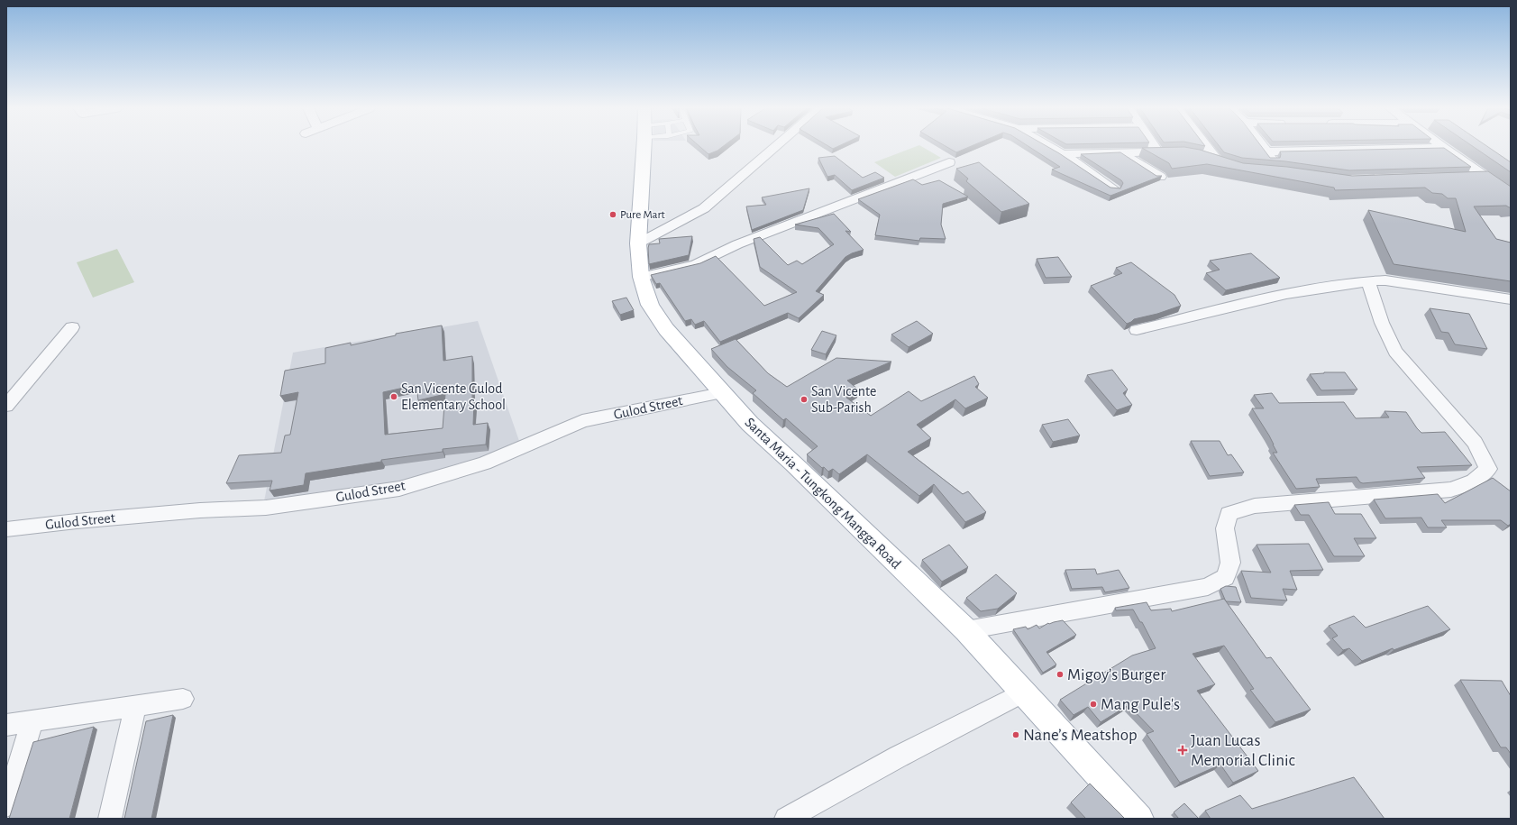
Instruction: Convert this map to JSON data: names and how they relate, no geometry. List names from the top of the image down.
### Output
{
  "streets": {
    "main road": ["Santa Maria - Tungkong Mangga Road"],
    "street": ["Gulod Street"]
  },
  "crossings": [
    ["Gulod Street", "Santa Maria - Tungkong Mangga Road"]
  ],
  "places": {
    "other": [
      "Pure Mart",
      "San Vicente Gulod Elementary School",
      "San Vicente Sub-Parish",
      "Migoy’s Burger",
      "Mang Pule's",
      "Nane’s Meatshop"
    ],
    "health": ["Juan Lucas Memorial Clinic"]
  }
}
